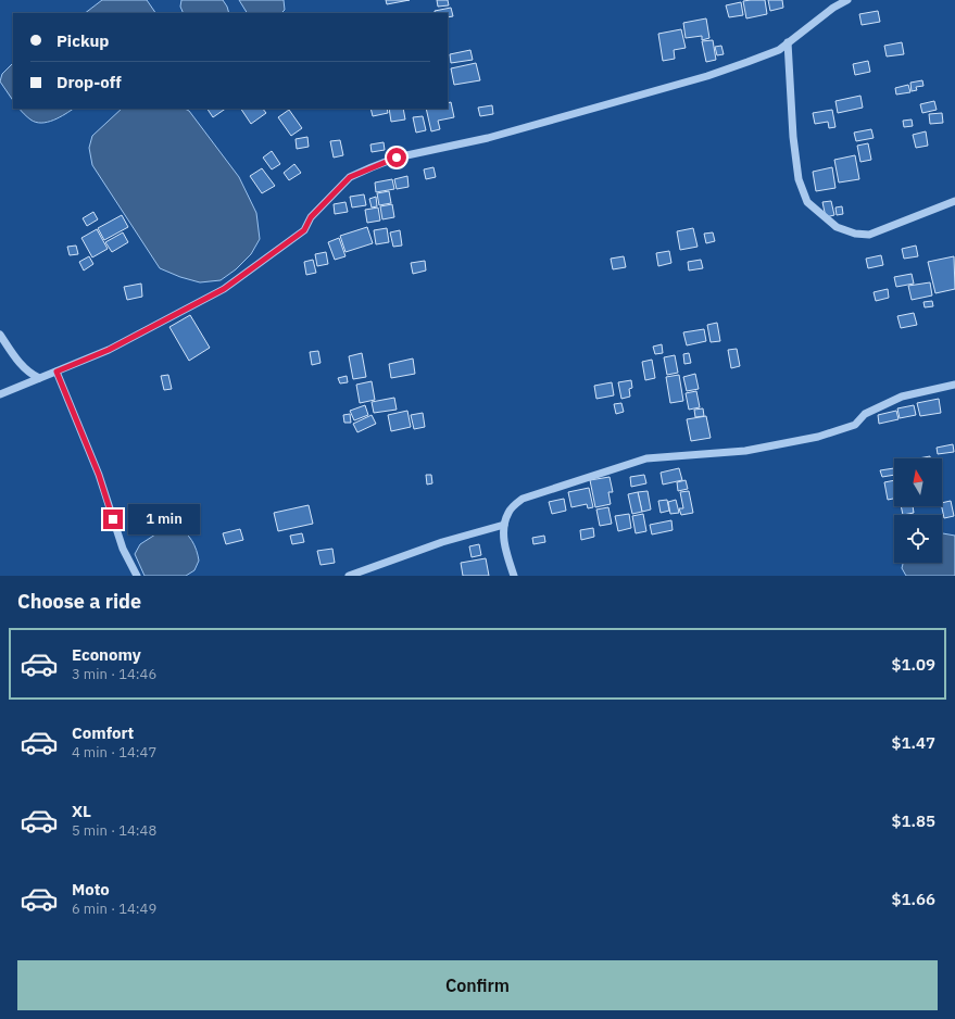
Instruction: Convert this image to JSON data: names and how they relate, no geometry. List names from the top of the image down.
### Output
{
  "north": "top",
  "page": {
    "banner": ["Pickup", "Drop-off"],
    "bubble": "1 min",
    "heading": "Choose a ride",
    "list": [
      {
        "name": "Economy",
        "note": "3 min · 14:46",
        "value": "$1.09"
      },
      {
        "name": "Comfort",
        "note": "4 min · 14:47",
        "value": "$1.47"
      },
      {
        "name": "XL",
        "note": "5 min · 14:48",
        "value": "$1.85"
      },
      {
        "name": "Moto",
        "note": "6 min · 14:49",
        "value": "$1.66"
      }
    ],
    "buttons": "Confirm"
  }
}
